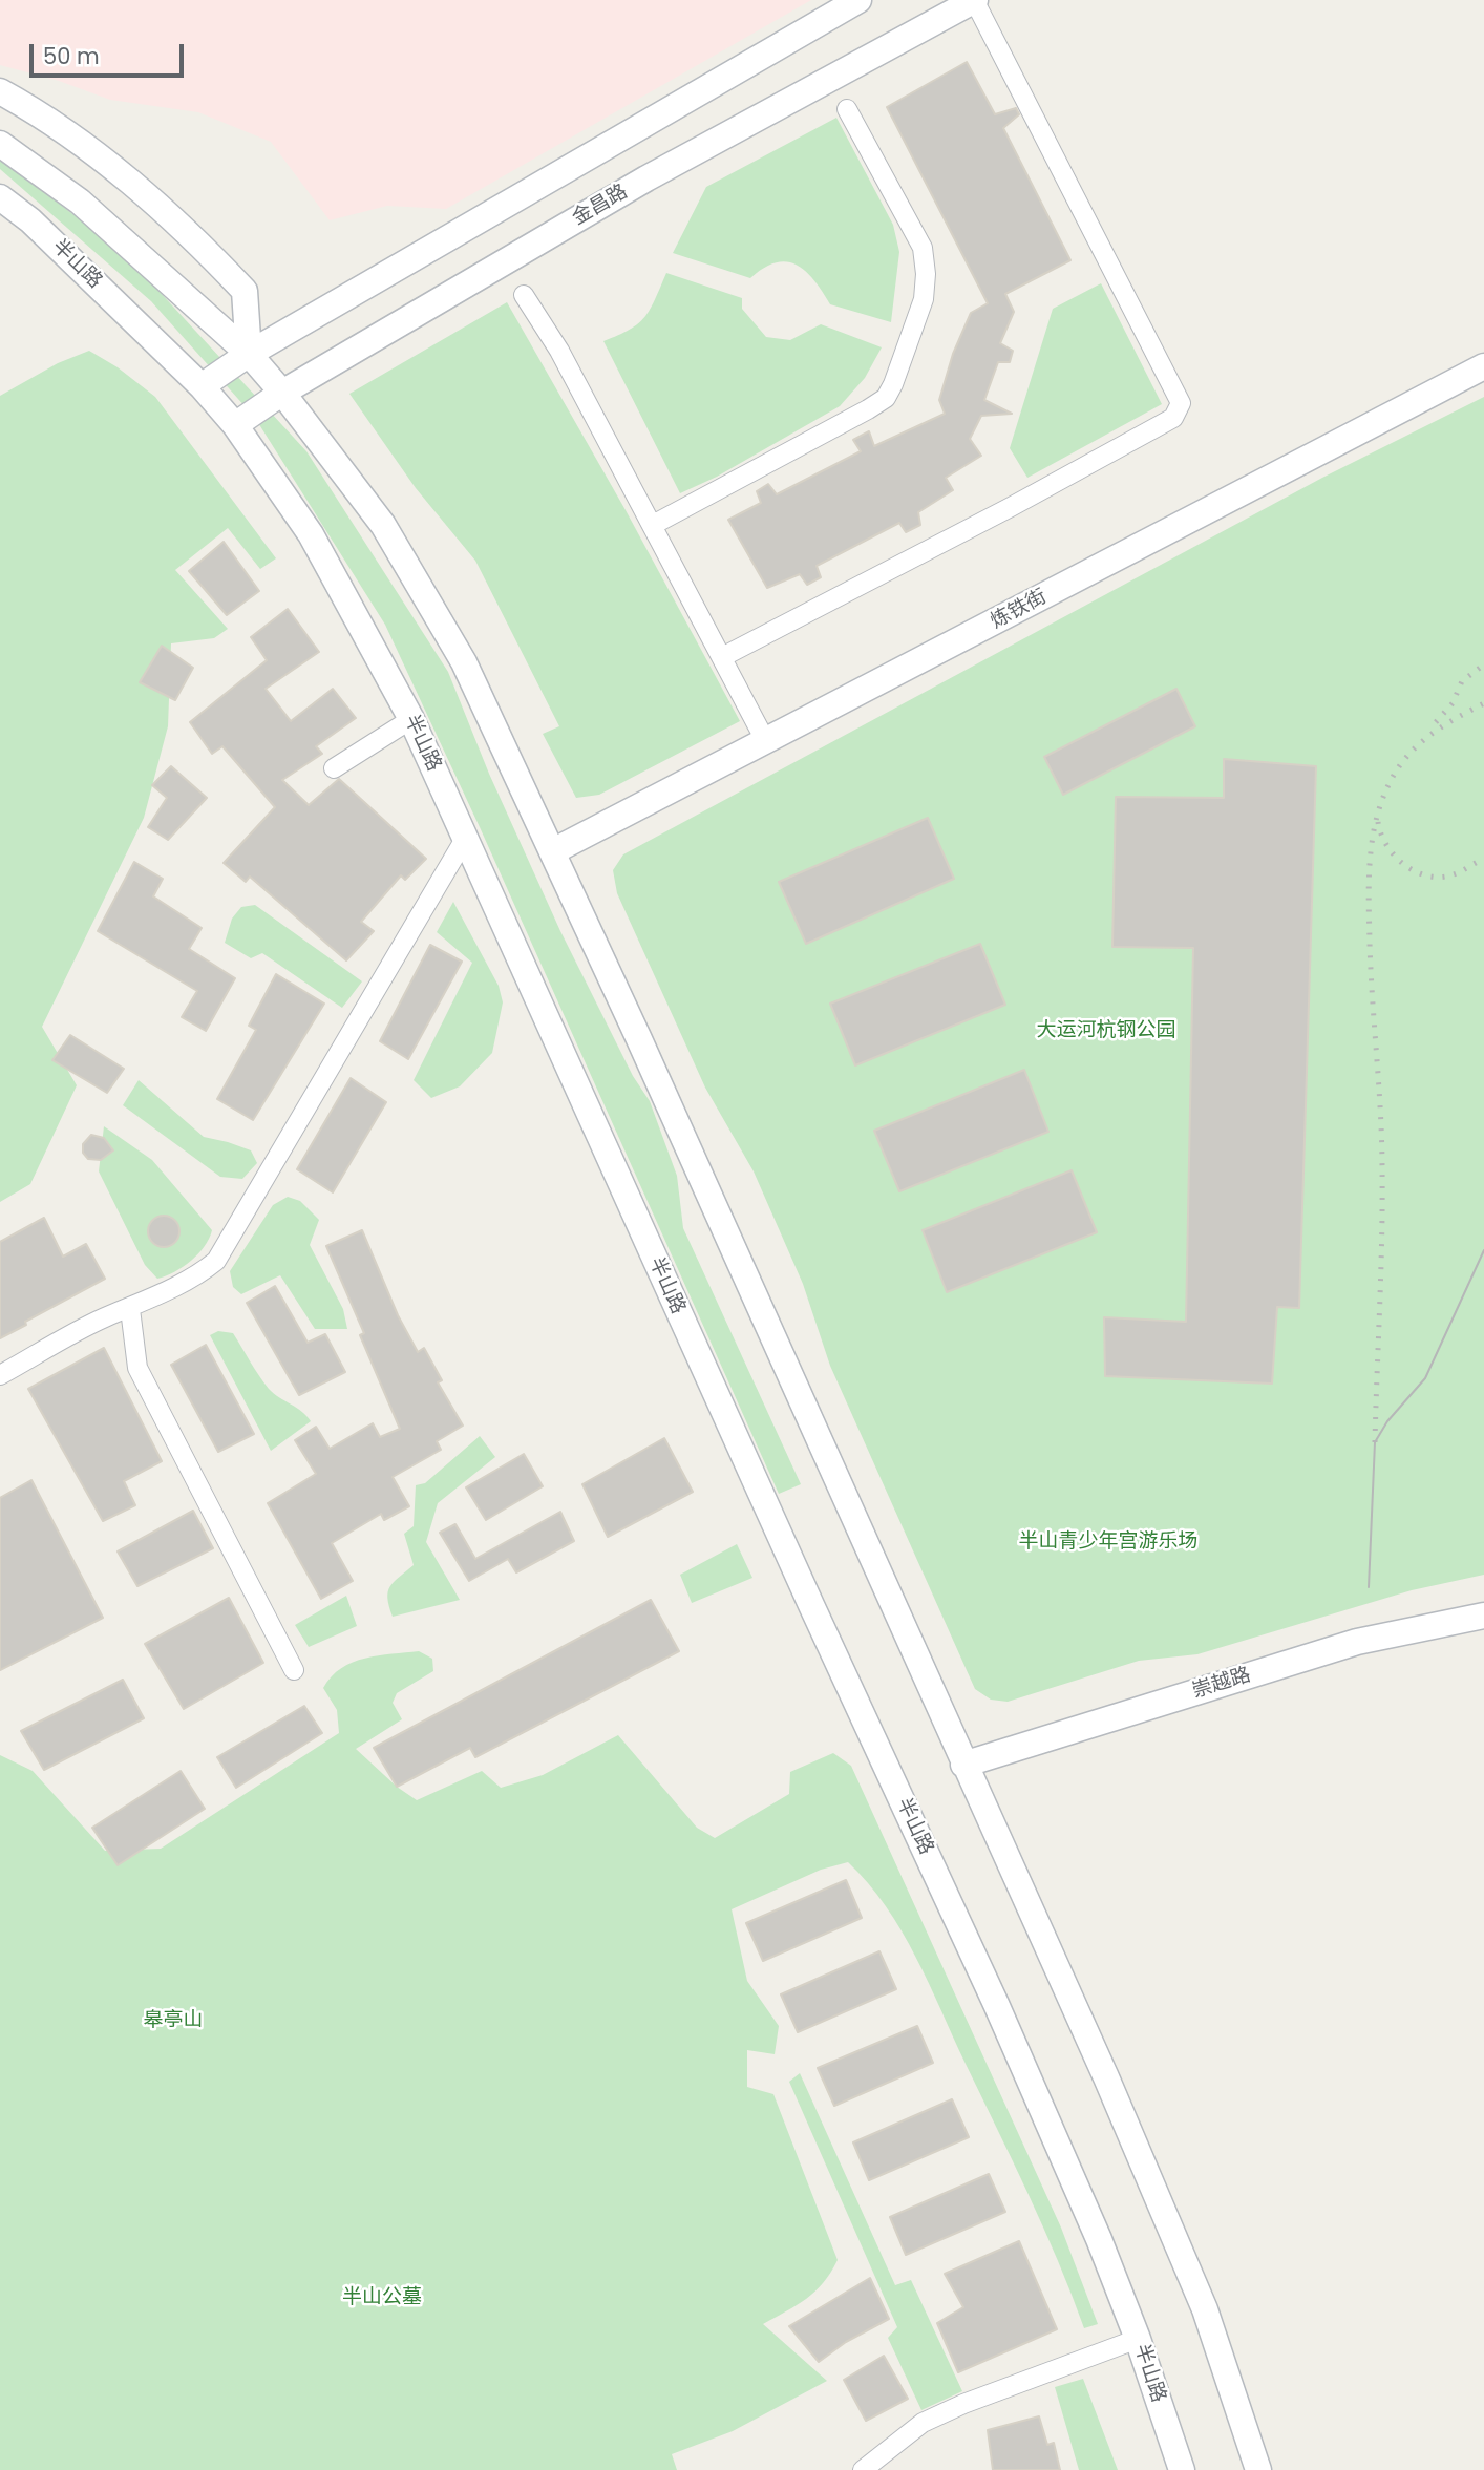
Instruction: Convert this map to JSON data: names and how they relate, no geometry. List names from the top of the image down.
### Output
{
  "streets": {
    "main road": [
      "金昌路",
      "半山路",
      "炼铁街",
      "崇越路"
    ]
  },
  "crossings": [
    ["金昌路", "半山路"]
  ],
  "parks": [
    "大运河杭钢公园",
    "半山青少年宫游乐场",
    "皋亭山",
    "半山公墓"
  ],
  "scale_bar": "50 m"
}
